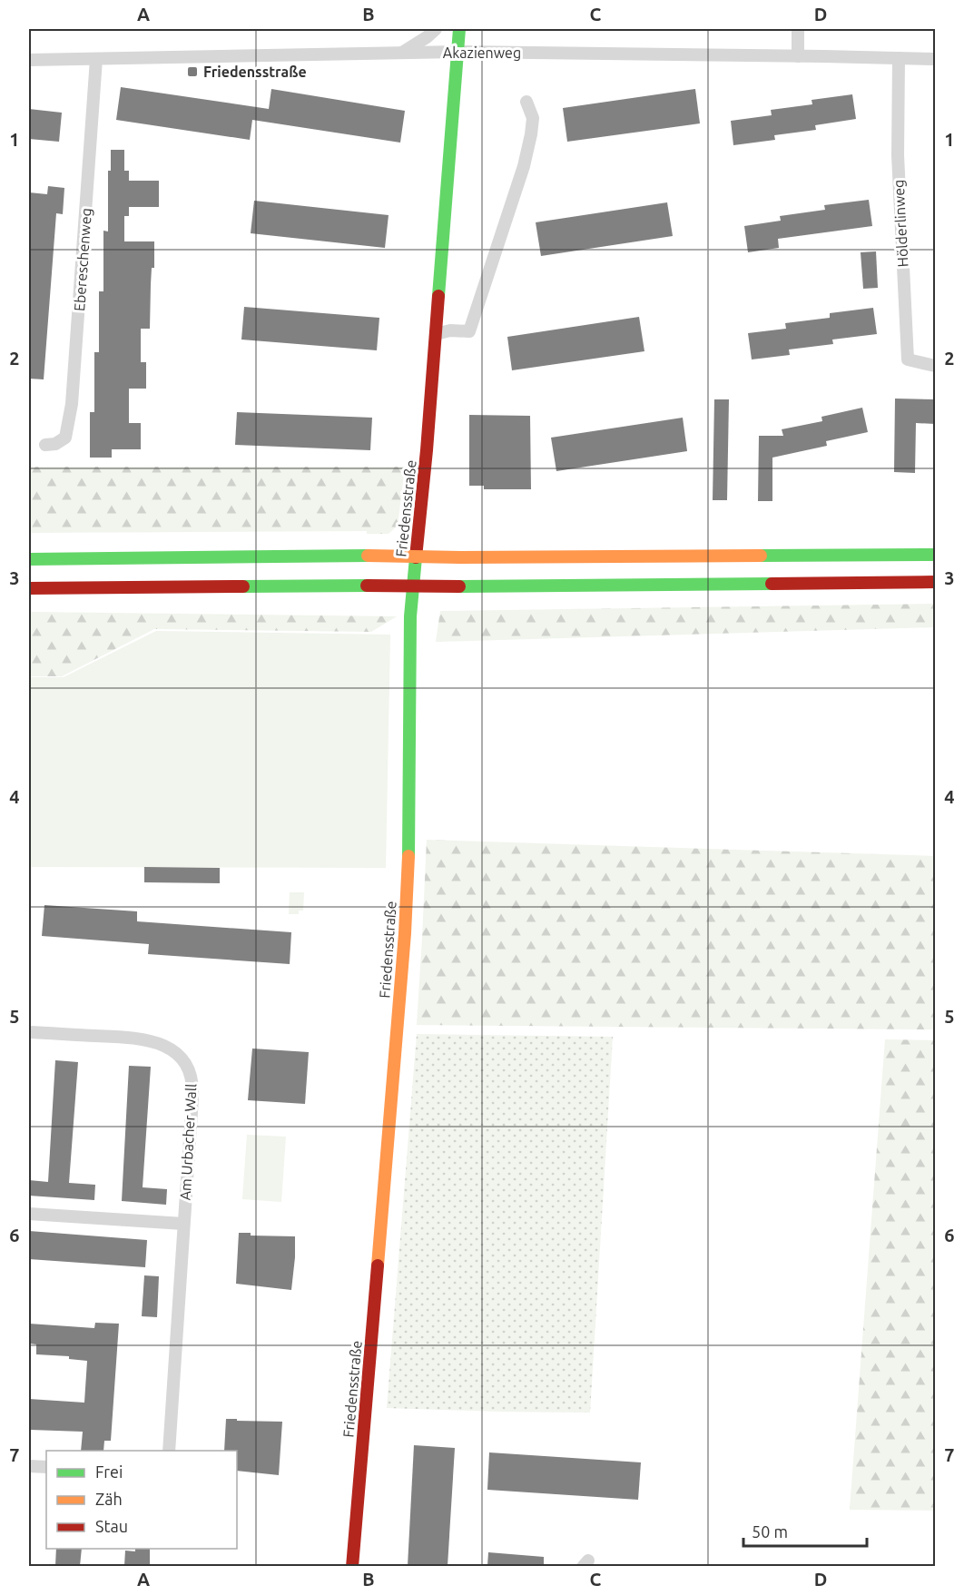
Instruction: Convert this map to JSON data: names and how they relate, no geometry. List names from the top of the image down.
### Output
{
  "streets": {
    "main road": ["Friedensstraße"],
    "street": [
      "Akazienweg",
      "Hölderlinweg",
      "Ebereschenweg",
      "Am Urbacher Wall"
    ]
  },
  "crossings": [
    ["Akazienweg", "Hölderlinweg"],
    ["Akazienweg", "Ebereschenweg"],
    ["Akazienweg", "Friedensstraße"]
  ],
  "places": {
    "transit": ["Friedensstraße"]
  },
  "legend": ["Frei", "Zäh", "Stau"],
  "scale_bar": "50 m",
  "grid": {
    "columns": [
      "A",
      "B",
      "C",
      "D"
    ],
    "rows": [
      "1",
      "2",
      "3",
      "4",
      "5",
      "6",
      "7"
    ]
  }
}
